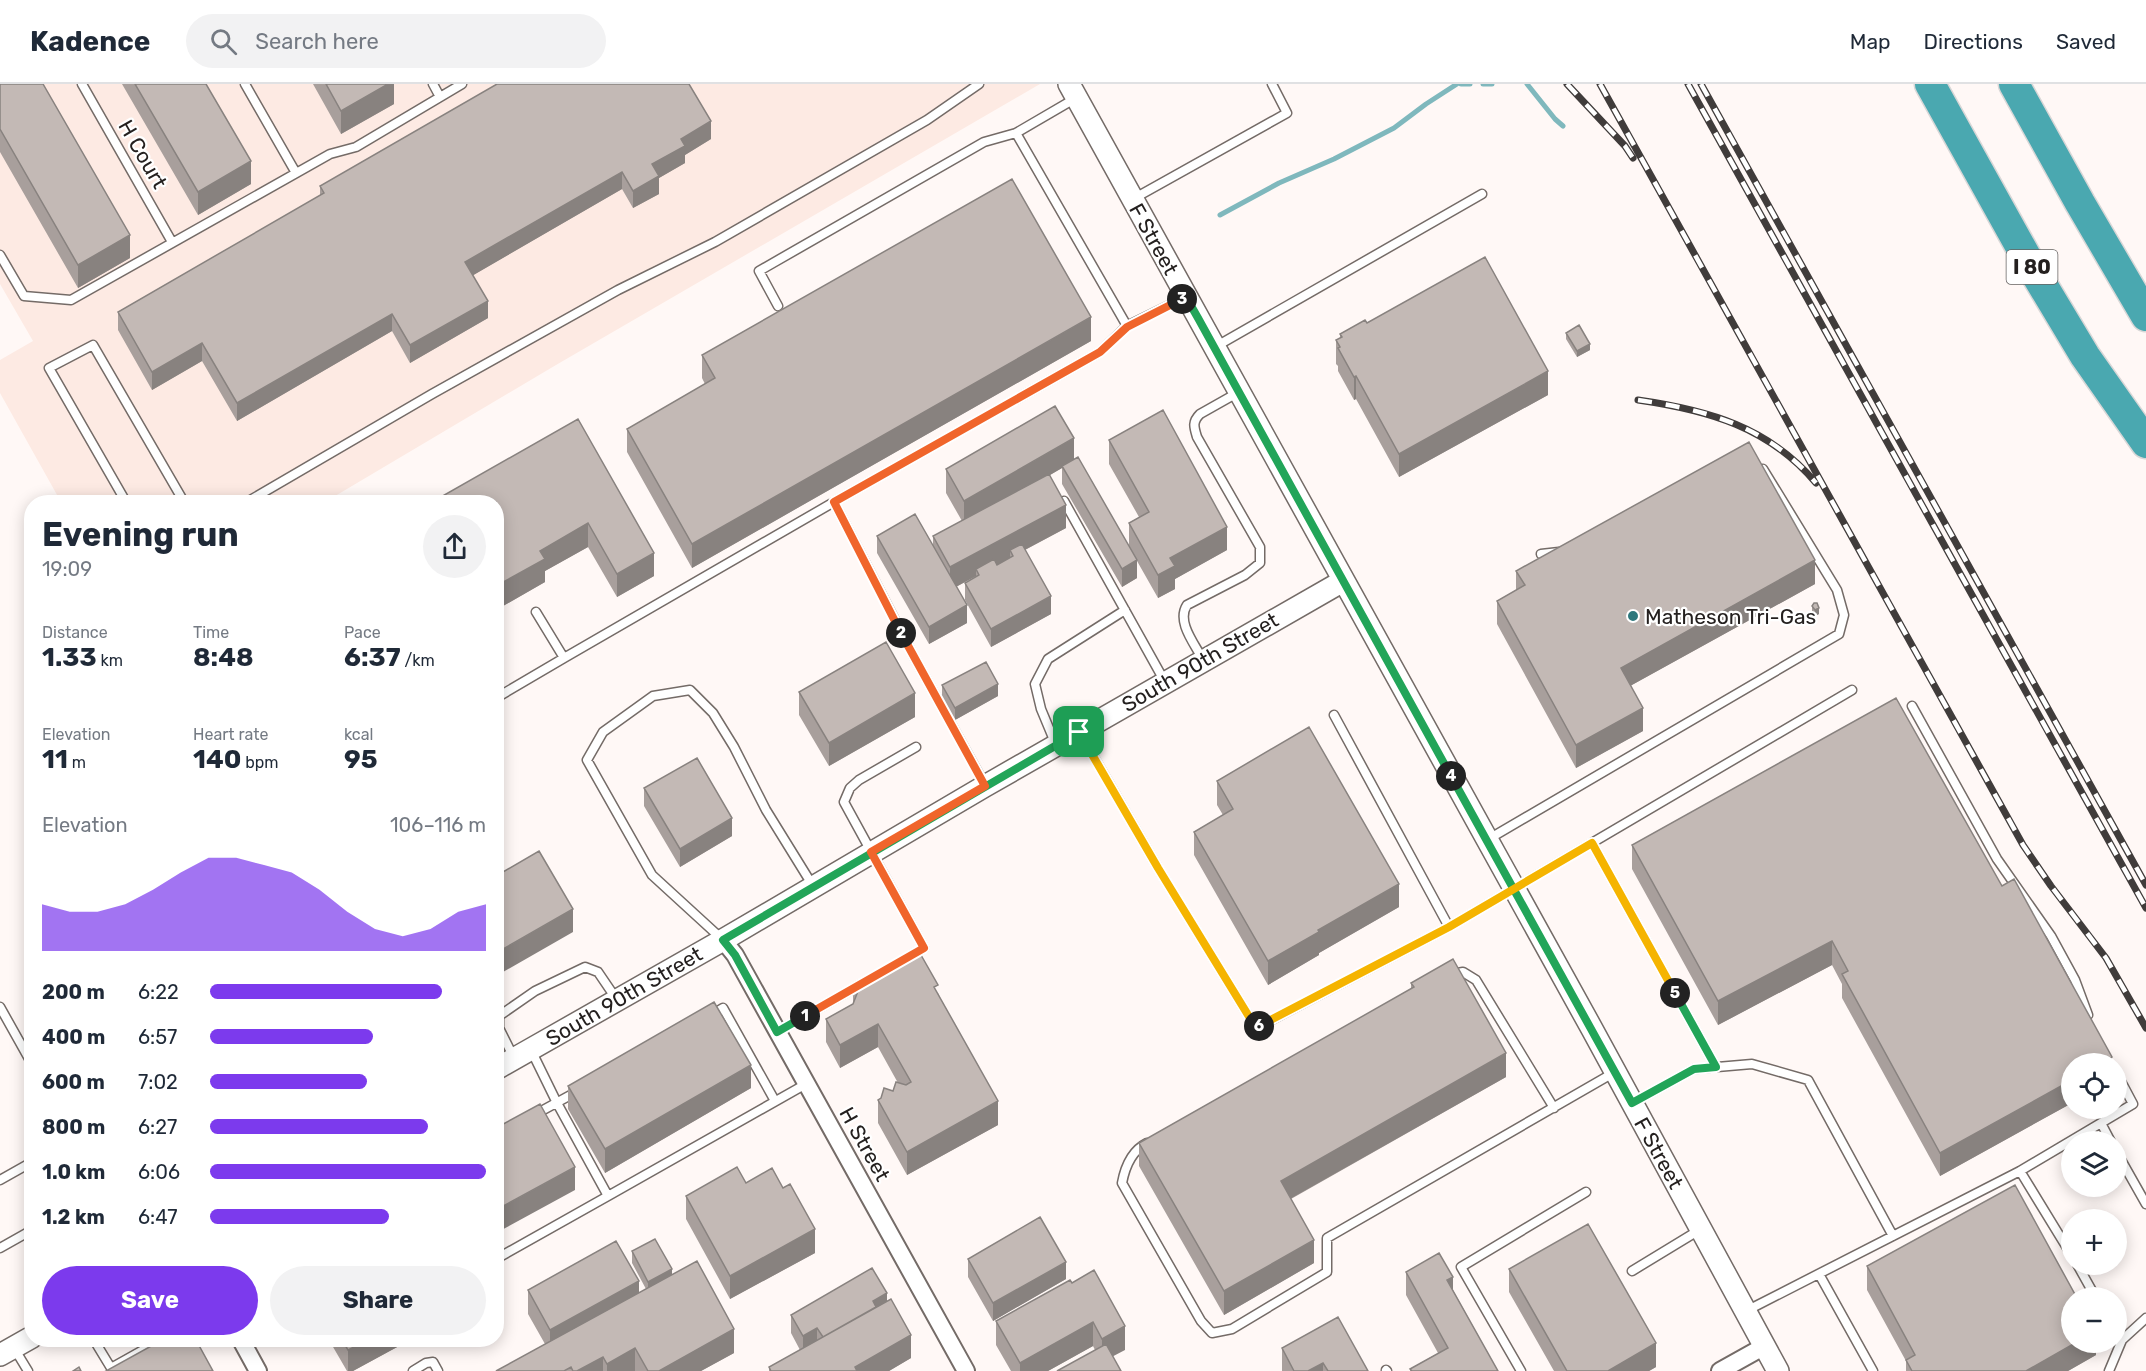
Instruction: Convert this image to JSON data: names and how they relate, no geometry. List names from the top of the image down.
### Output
{
  "streets": {
    "highway": ["I 80"],
    "street": ["F Street", "South 90th Street", "H Street"],
    "lane": ["H Court"]
  },
  "crossings": [
    ["F Street", "South 90th Street"],
    ["South 90th Street", "H Street"]
  ],
  "places": ["Matheson Tri-Gas"],
  "page": {
    "header": "Kadence",
    "search": "Search here",
    "nav": ["Map", "Directions", "Saved"],
    "pins": [
      "3",
      "2",
      "4",
      "5",
      "1",
      "6"
    ],
    "heading": ["Evening run", "19:09"],
    "stats": [
      ["Distance", "1.33 km"],
      ["Time", "8:48"],
      ["Pace", "6:37 /km"],
      ["Elevation", "11 m"],
      ["Heart rate", "140 bpm"],
      ["kcal", "95"]
    ],
    "chart": ["Elevation", "106–116 m"],
    "list": [
      {
        "name": "200 m",
        "note": "6:22"
      },
      {
        "name": "400 m",
        "note": "6:57"
      },
      {
        "name": "600 m",
        "note": "7:02"
      },
      {
        "name": "800 m",
        "note": "6:27"
      },
      {
        "name": "1.0 km",
        "note": "6:06"
      },
      {
        "name": "1.2 km",
        "note": "6:47"
      }
    ],
    "map_buttons": ["+", "−"],
    "buttons": ["Save", "Share"]
  }
}
